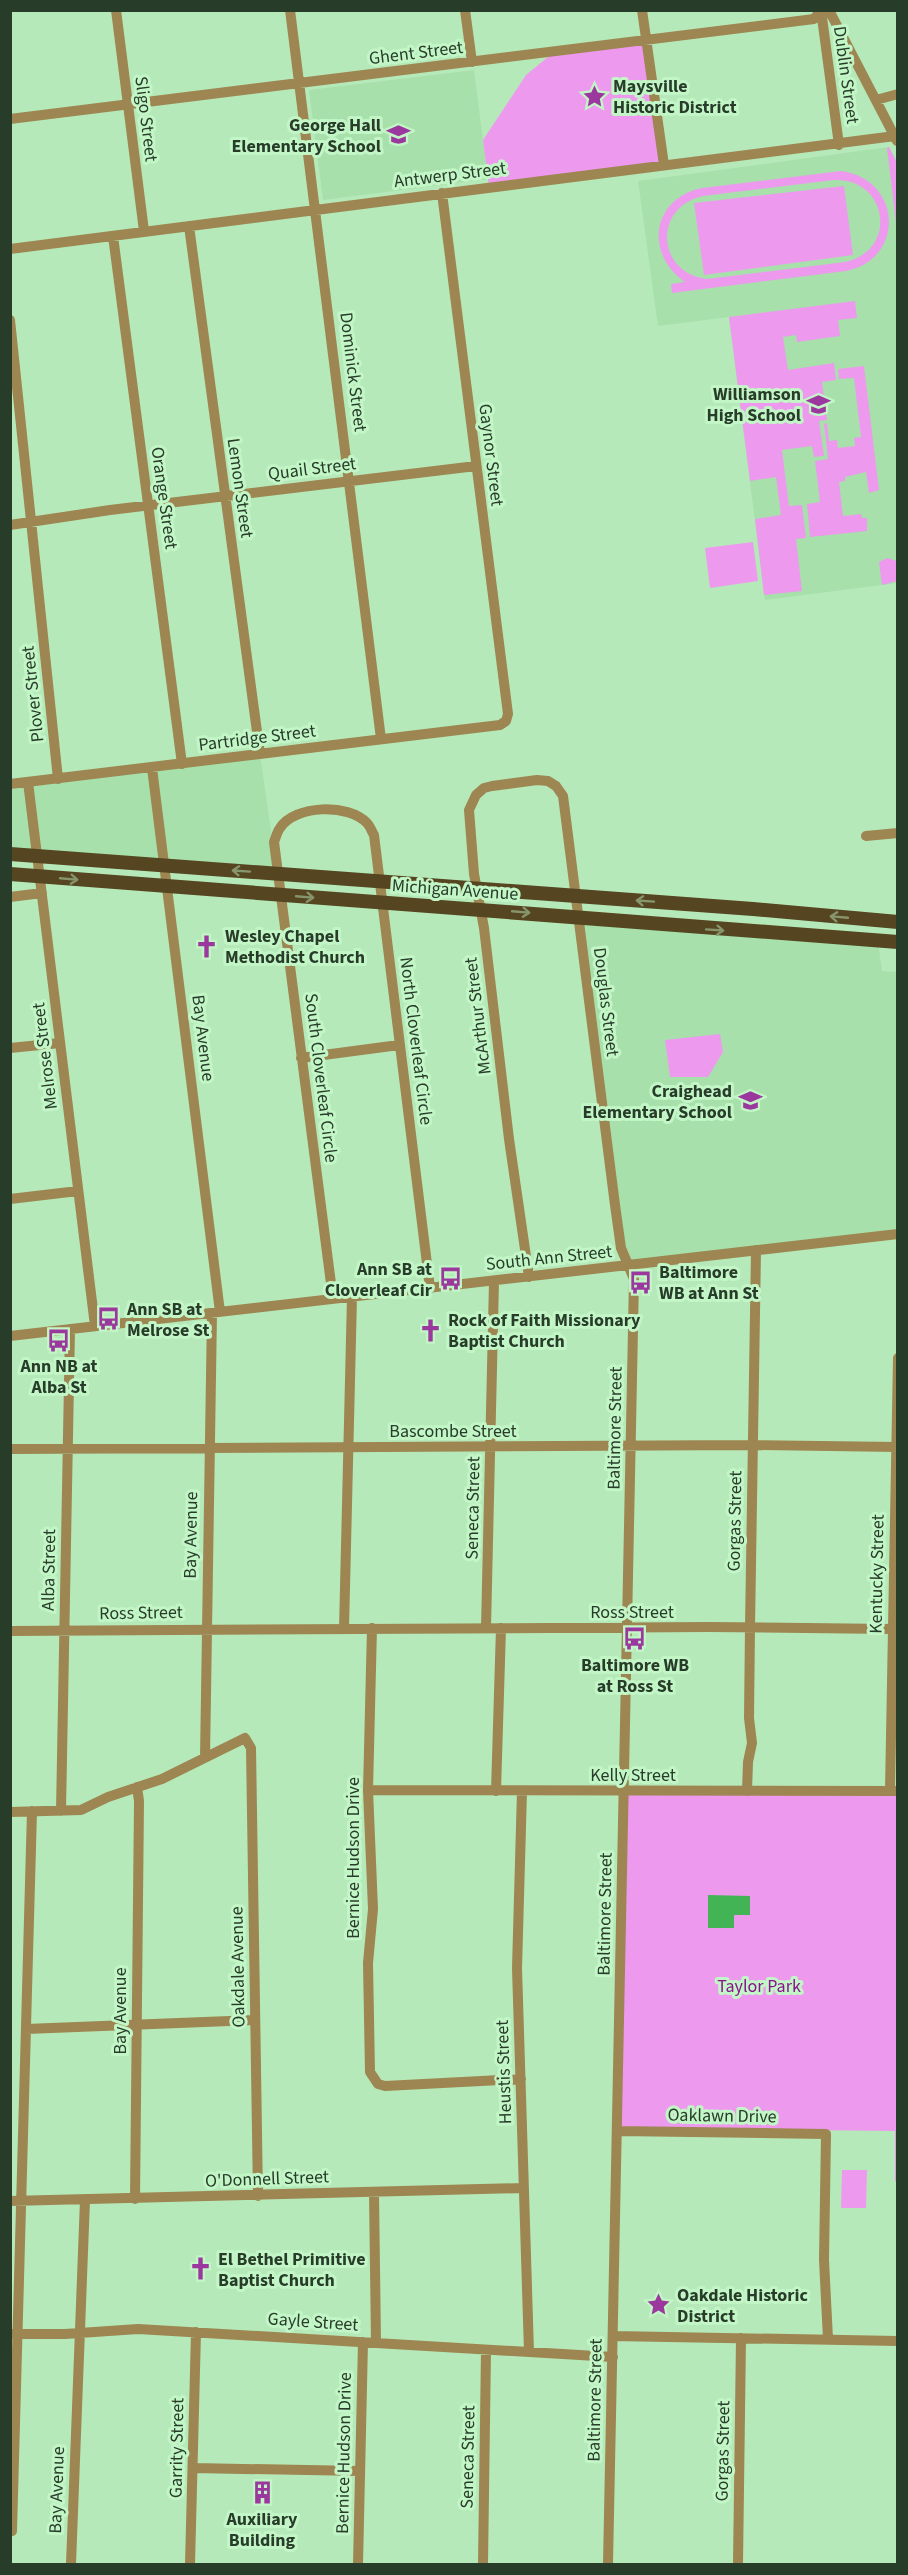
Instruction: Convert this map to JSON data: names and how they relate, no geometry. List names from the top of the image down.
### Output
{
  "streets": {
    "main road": ["Michigan Avenue"],
    "street": [
      "Ghent Street",
      "Dublin Street",
      "Sligo Street",
      "Antwerp Street",
      "Dominick Street",
      "Gaynor Street",
      "Quail Street",
      "Lemon Street",
      "Orange Street",
      "Plover Street",
      "Partridge Street",
      "Douglas Street",
      "McArthur Street",
      "Bay Avenue",
      "North Cloverleaf Circle",
      "Melrose Street",
      "South Cloverleaf Circle",
      "South Ann Street",
      "Baltimore Street",
      "Bascombe Street",
      "Seneca Street",
      "Gorgas Street",
      "Alba Street",
      "Kentucky Street",
      "Ross Street",
      "Kelly Street",
      "Bernice Hudson Drive",
      "Oakdale Avenue",
      "Heustis Street",
      "Oaklawn Drive",
      "O'Donnell Street",
      "Gayle Street",
      "Garrity Street"
    ]
  },
  "crossings": [
    ["Ghent Street", "Dublin Street"],
    ["Ghent Street", "Sligo Street"],
    ["Ghent Street", "Dominick Street"],
    ["Dublin Street", "Antwerp Street"],
    ["Sligo Street", "Antwerp Street"],
    ["Antwerp Street", "Dominick Street"],
    ["Antwerp Street", "Gaynor Street"],
    ["Antwerp Street", "Lemon Street"],
    ["Antwerp Street", "Orange Street"],
    ["Dominick Street", "Quail Street"],
    ["Dominick Street", "Partridge Street"],
    ["Gaynor Street", "Quail Street"],
    ["Gaynor Street", "Partridge Street"],
    ["Quail Street", "Lemon Street"],
    ["Quail Street", "Orange Street"],
    ["Quail Street", "Plover Street"],
    ["Lemon Street", "Partridge Street"],
    ["Orange Street", "Partridge Street"],
    ["Plover Street", "Partridge Street"],
    ["Partridge Street", "Bay Avenue"],
    ["Partridge Street", "Melrose Street"],
    ["Michigan Avenue", "Douglas Street"],
    ["Michigan Avenue", "McArthur Street"],
    ["Michigan Avenue", "Bay Avenue"],
    ["Michigan Avenue", "North Cloverleaf Circle"],
    ["Michigan Avenue", "Melrose Street"],
    ["Michigan Avenue", "South Cloverleaf Circle"],
    ["Douglas Street", "McArthur Street"],
    ["Douglas Street", "South Ann Street"],
    ["Douglas Street", "Baltimore Street"],
    ["McArthur Street", "South Ann Street"],
    ["Bay Avenue", "South Ann Street"],
    ["Bay Avenue", "Bascombe Street"],
    ["Bay Avenue", "Ross Street"],
    ["Bay Avenue", "Oakdale Avenue"],
    ["Bay Avenue", "O'Donnell Street"],
    ["Bay Avenue", "Gayle Street"],
    ["North Cloverleaf Circle", "South Cloverleaf Circle"],
    ["North Cloverleaf Circle", "South Ann Street"],
    ["Melrose Street", "South Ann Street"],
    ["South Cloverleaf Circle", "South Ann Street"],
    ["South Ann Street", "Baltimore Street"],
    ["South Ann Street", "Seneca Street"],
    ["South Ann Street", "Gorgas Street"],
    ["South Ann Street", "Alba Street"],
    ["Baltimore Street", "Bascombe Street"],
    ["Baltimore Street", "Ross Street"],
    ["Baltimore Street", "Kelly Street"],
    ["Baltimore Street", "Oaklawn Drive"],
    ["Baltimore Street", "Gayle Street"],
    ["Bascombe Street", "Seneca Street"],
    ["Bascombe Street", "Gorgas Street"],
    ["Bascombe Street", "Alba Street"],
    ["Bascombe Street", "Kentucky Street"],
    ["Seneca Street", "Ross Street"],
    ["Seneca Street", "Gayle Street"],
    ["Gorgas Street", "Ross Street"],
    ["Gorgas Street", "Kelly Street"],
    ["Alba Street", "Ross Street"],
    ["Kentucky Street", "Ross Street"],
    ["Kentucky Street", "Kelly Street"],
    ["Ross Street", "Bernice Hudson Drive"],
    ["Kelly Street", "Bernice Hudson Drive"],
    ["Kelly Street", "Heustis Street"],
    ["Bernice Hudson Drive", "Heustis Street"],
    ["Bernice Hudson Drive", "Gayle Street"],
    ["Oakdale Avenue", "O'Donnell Street"],
    ["Heustis Street", "O'Donnell Street"],
    ["Heustis Street", "Gayle Street"],
    ["Gayle Street", "Garrity Street"]
  ],
  "parks": ["Taylor Park"],
  "places": {
    "place": ["Maysville Historic District", "Oakdale Historic District"],
    "school or university": ["George Hall Elementary School", "Williamson High School", "Craighead Elementary School"],
    "church": ["Wesley Chapel Methodist Church", "Rock of Faith Missionary Baptist Church", "El Bethel Primitive Baptist Church"],
    "bus stop": [
      "Ann SB at Cloverleaf Cir",
      "Baltimore WB at Ann St",
      "Ann SB at Melrose St",
      "Ann NB at Alba St",
      "Baltimore WB at Ross St"
    ],
    "building": ["Auxiliary Building"]
  }
}
